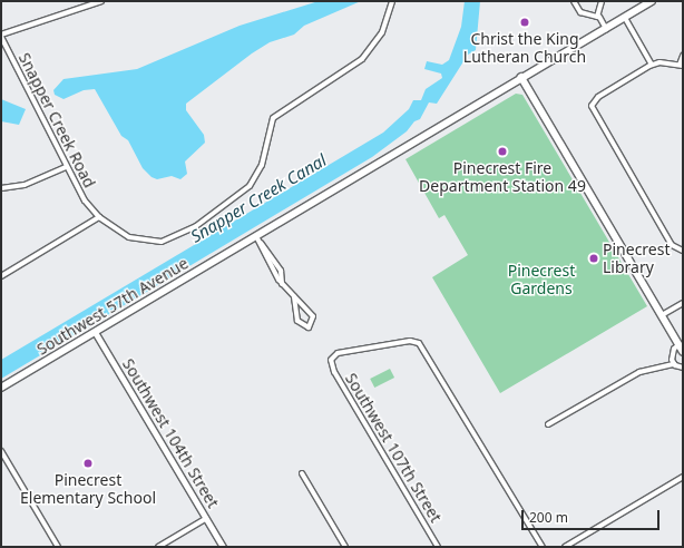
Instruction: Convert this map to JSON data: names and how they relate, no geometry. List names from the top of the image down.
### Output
{
  "streets": {
    "main road": ["Southwest 57th Avenue"],
    "street": ["Snapper Creek Road", "Southwest 104th Street", "Southwest 107th Street"]
  },
  "crossings": [
    ["Southwest 57th Avenue", "Southwest 104th Street"]
  ],
  "water": ["Snapper Creek Canal"],
  "parks": ["Pinecrest Gardens"],
  "places": [
    "Christ the King Lutheran Church",
    "Pinecrest Fire Department Station 49",
    "Pinecrest Library",
    "Pinecrest Elementary School"
  ],
  "scale_bar": "200 m"
}
